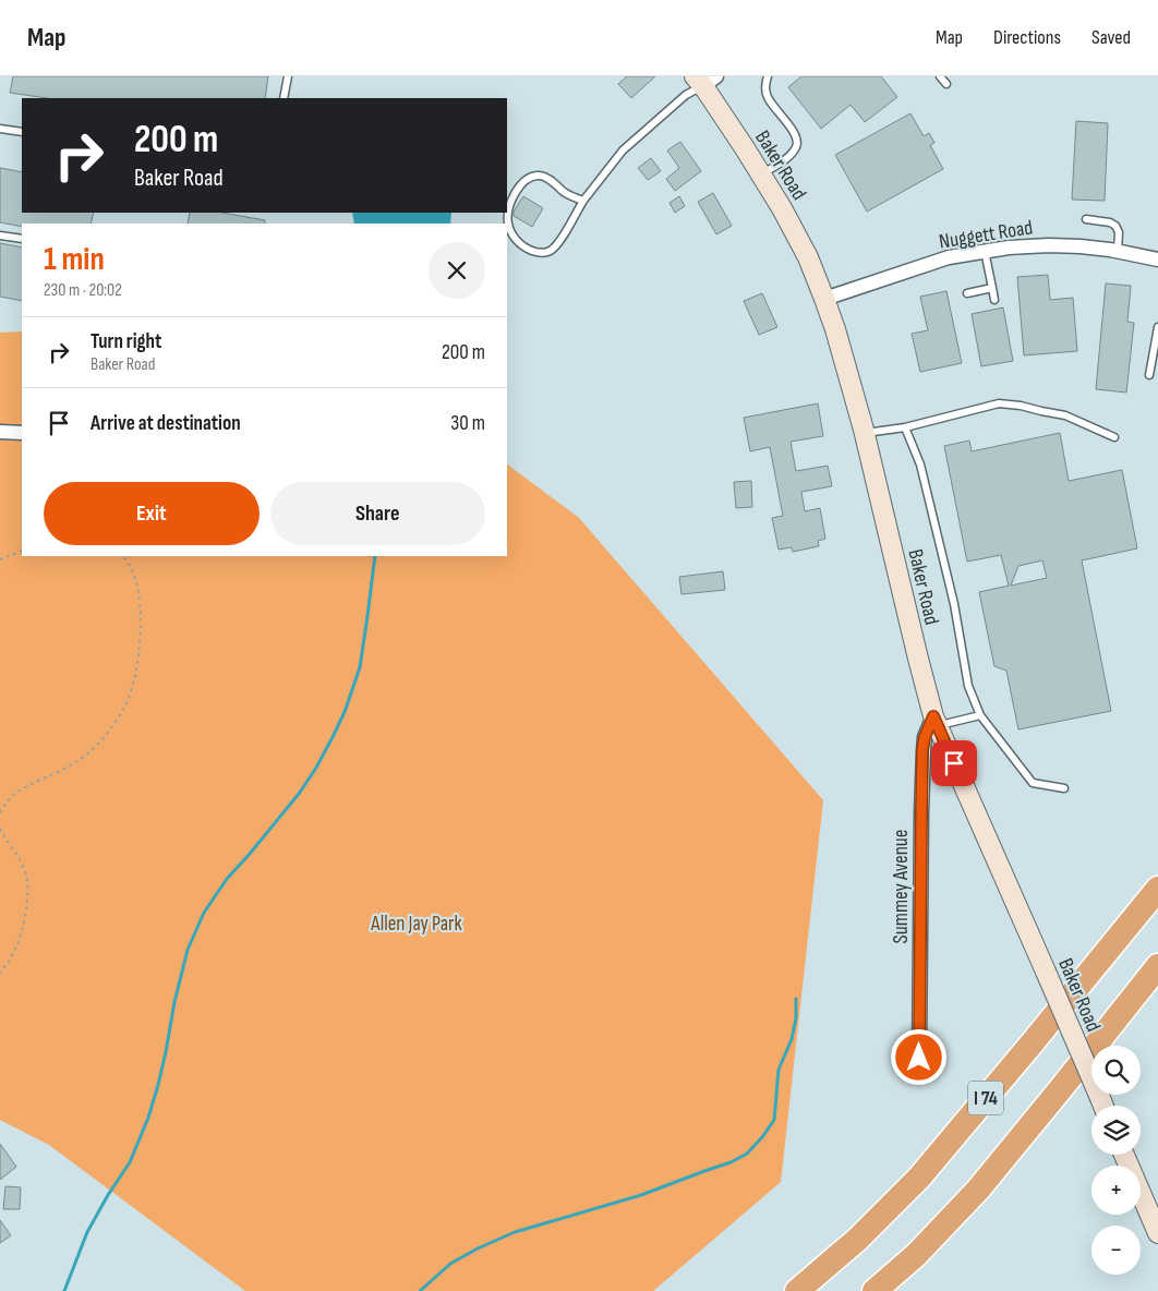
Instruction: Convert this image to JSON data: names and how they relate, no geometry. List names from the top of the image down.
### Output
{
  "streets": {
    "highway": ["I 74"],
    "street": ["Baker Road", "Nuggett Road", "Summey Avenue"]
  },
  "crossings": [
    ["Baker Road", "Nuggett Road"],
    ["Baker Road", "Summey Avenue"]
  ],
  "parks": ["Allen Jay Park"],
  "page": {
    "header": "Map",
    "nav": ["Map", "Directions", "Saved"],
    "turn": ["200 m", "Baker Road"],
    "heading": ["1 min", "230 m · 20:02"],
    "list": [
      {
        "name": "Turn right",
        "note": "Baker Road",
        "value": "200 m"
      },
      {
        "name": "Arrive at destination",
        "value": "30 m"
      }
    ],
    "buttons": ["Exit", "Share"],
    "map_buttons": ["+", "−"]
  }
}
